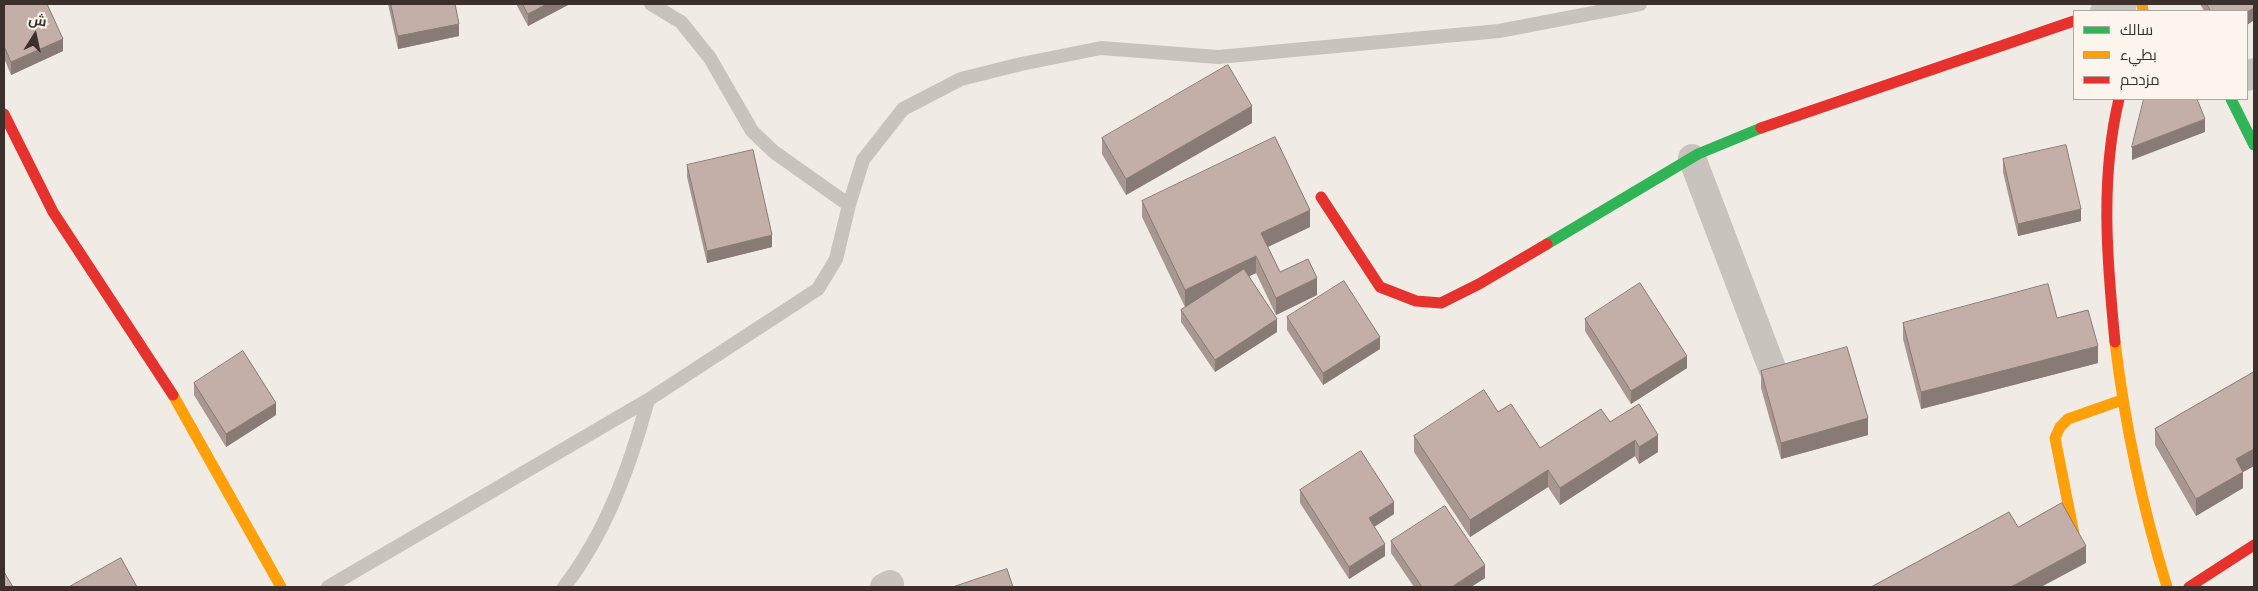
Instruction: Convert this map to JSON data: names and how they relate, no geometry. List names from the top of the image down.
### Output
{
  "legend": ["سالك", "بطيء", "مزدحم"],
  "north": "top"
}
